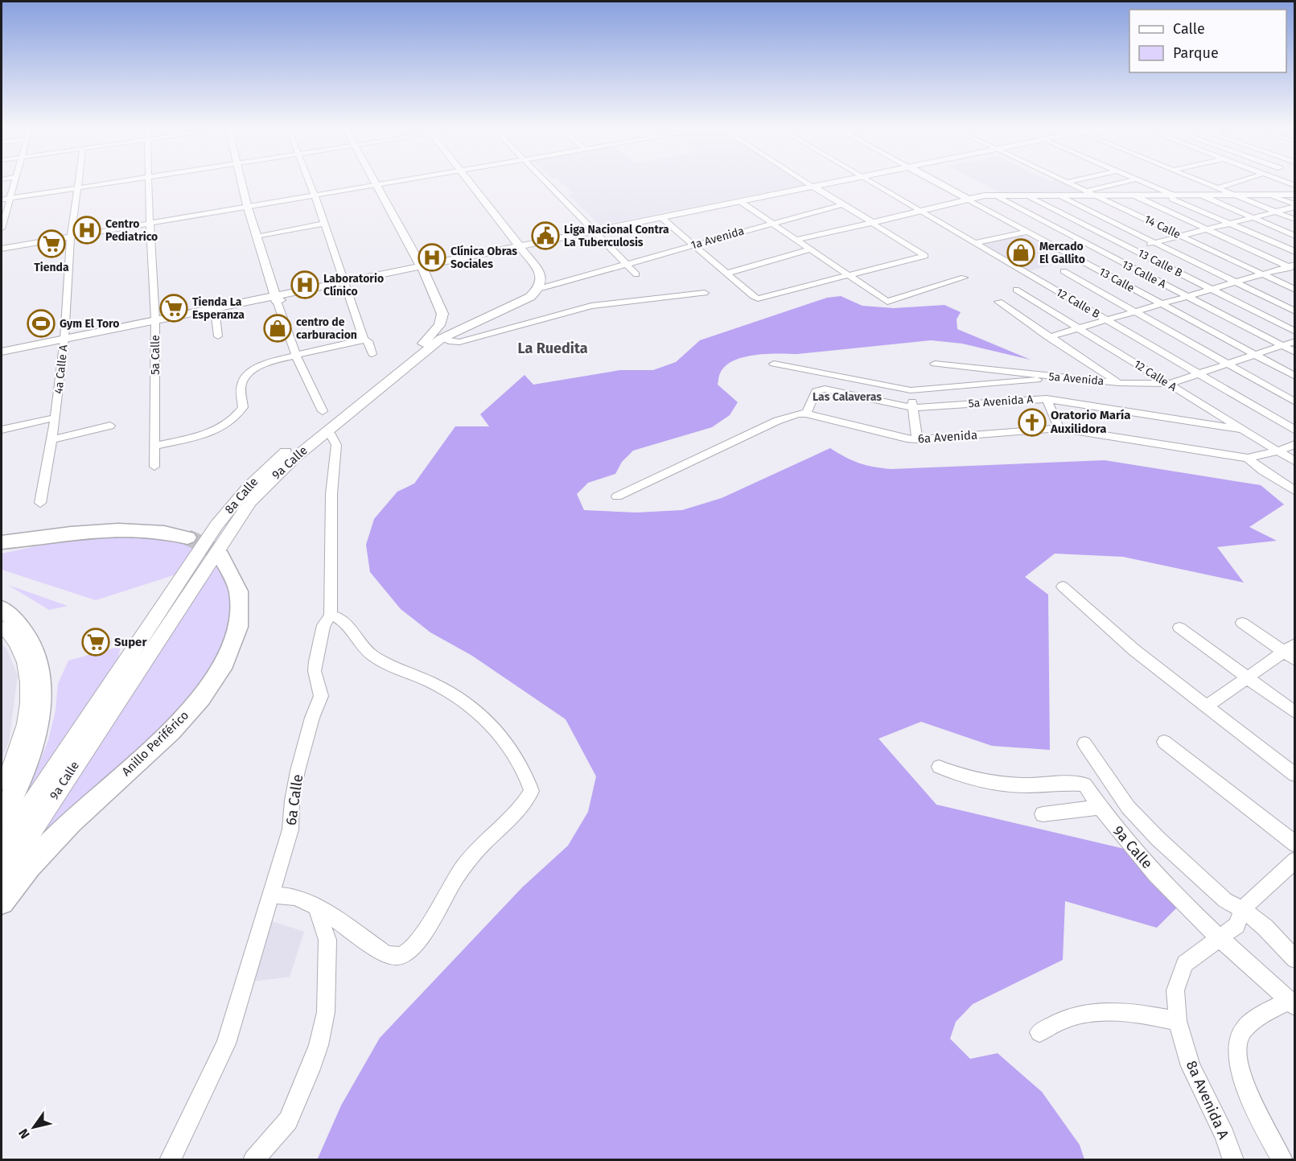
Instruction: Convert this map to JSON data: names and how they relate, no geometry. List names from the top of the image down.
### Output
{
  "streets": {
    "highway": ["Anillo Periférico"],
    "main road": ["13 Calle", "9a Calle", "8a Calle"],
    "street": [
      "14 Calle",
      "1a Avenida",
      "13 Calle B",
      "13 Calle A",
      "12 Calle B",
      "5a Calle",
      "4a Calle A",
      "12 Calle A",
      "5a Avenida",
      "5a Avenida A",
      "6a Avenida",
      "6a Calle",
      "8a Avenida A"
    ]
  },
  "crossings": [
    ["1a Avenida", "9a Calle"],
    ["13 Calle A", "5a Avenida"],
    ["13 Calle", "5a Avenida"],
    ["12 Calle B", "5a Avenida"],
    ["12 Calle A", "5a Avenida"],
    ["12 Calle A", "5a Avenida A"],
    ["12 Calle A", "6a Avenida"],
    ["5a Avenida A", "6a Avenida"],
    ["9a Calle", "6a Calle"],
    ["9a Calle", "8a Avenida A"]
  ],
  "districts": ["La Ruedita", "Las Calaveras"],
  "places": {
    "hospital": ["Centro Pediatrico", "Clínica Obras Sociales", "Laboratorio Clínico"],
    "public building": ["Liga Nacional Contra La Tuberculosis"],
    "supermarket": ["Tienda", "Tienda La Esperanza", "Super"],
    "shop": ["Mercado El Gallito", "centro de carburacion"],
    "sports": ["Gym El Toro"],
    "church": ["Oratorio María Auxilidora"]
  },
  "legend": ["Calle", "Parque"],
  "north": "bottom left"
}
